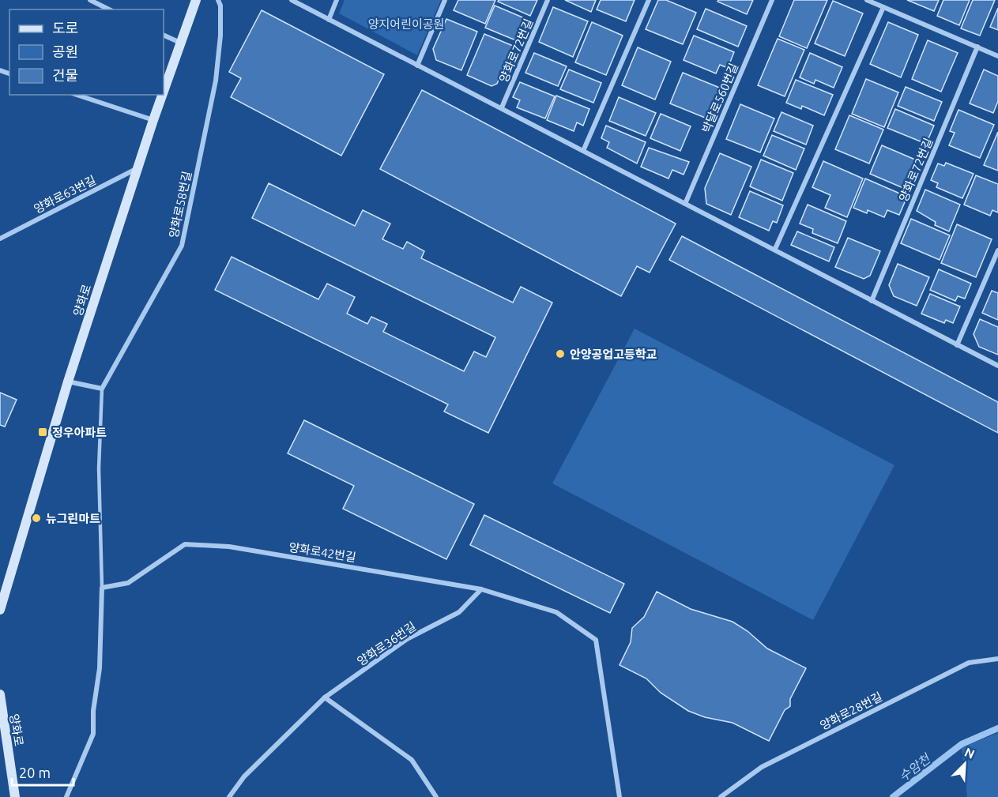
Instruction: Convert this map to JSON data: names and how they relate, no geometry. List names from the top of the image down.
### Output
{
  "streets": {
    "street": [
      "양화로72번길",
      "박달로560번길",
      "양화로63번길",
      "양화로58번길",
      "양화로",
      "양화로42번길",
      "양화로36번길",
      "양화로28번길"
    ]
  },
  "crossings": [
    ["양화로63번길", "양화로"],
    ["양화로42번길", "양화로36번길"]
  ],
  "water": ["수암천"],
  "parks": ["양지어린이공원"],
  "places": {
    "other": ["안양공업고등학교", "뉴그린마트"],
    "transit": ["정우아파트"]
  },
  "legend": ["도로", "공원", "건물"],
  "scale_bar": "20 m",
  "north": "top right"
}
